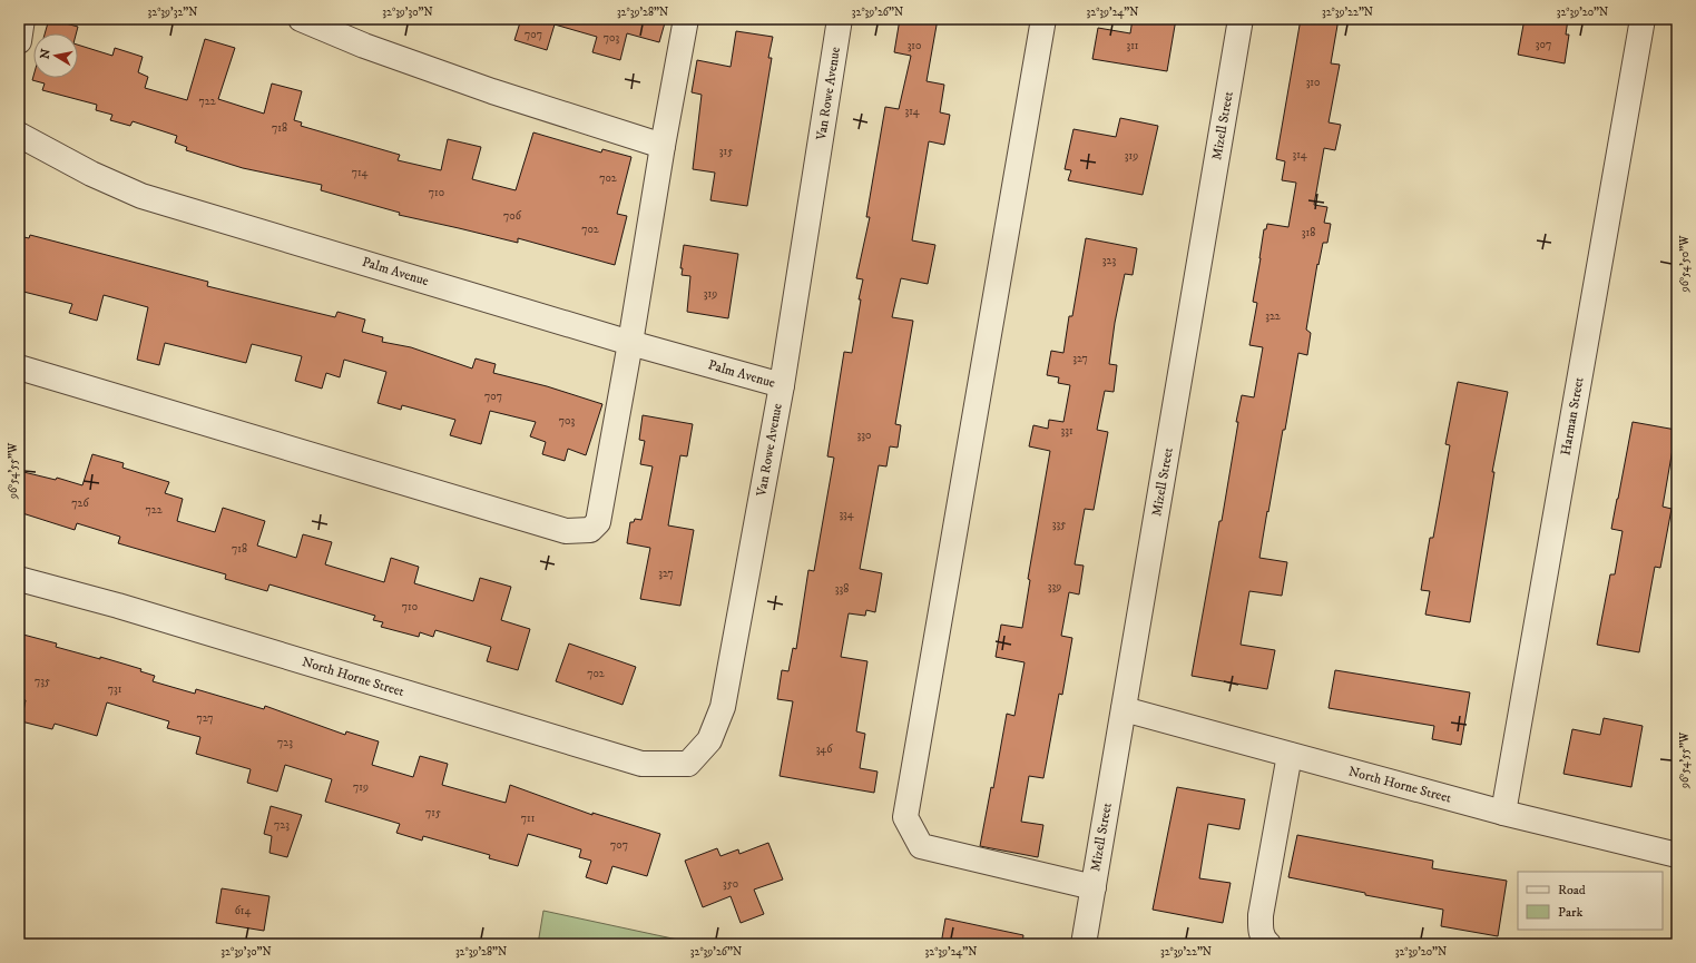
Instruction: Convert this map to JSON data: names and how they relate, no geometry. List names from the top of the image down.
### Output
{
  "streets": {
    "street": [
      "Van Rowe Avenue",
      "Mizell Street",
      "Palm Avenue",
      "Harman Street",
      "North Horne Street"
    ]
  },
  "crossings": [
    ["Van Rowe Avenue", "Palm Avenue"],
    ["Van Rowe Avenue", "North Horne Street"],
    ["Mizell Street", "North Horne Street"],
    ["Harman Street", "North Horne Street"]
  ],
  "house_numbers": [
    "707",
    "703",
    "307",
    "310",
    "311",
    "310",
    "722",
    "314",
    "718",
    "315",
    "314",
    "319",
    "714",
    "702",
    "710",
    "706",
    "702",
    "318",
    "323",
    "319",
    "322",
    "327",
    "707",
    "703",
    "331",
    "330",
    "726",
    "722",
    "334",
    "335",
    "718",
    "327",
    "339",
    "338",
    "710",
    "702",
    "735",
    "731",
    "727",
    "723",
    "346",
    "719",
    "715",
    "711",
    "723",
    "707",
    "350",
    "614"
  ],
  "legend": ["Road", "Park"],
  "north": "left",
  "coordinates": [
    "32°39'32\"N",
    "32°39'30\"N",
    "32°39'28\"N",
    "32°39'26\"N",
    "32°39'24\"N",
    "32°39'22\"N",
    "32°39'20\"N",
    "96°54'50\"W",
    "96°54'55\"W"
  ]
}
